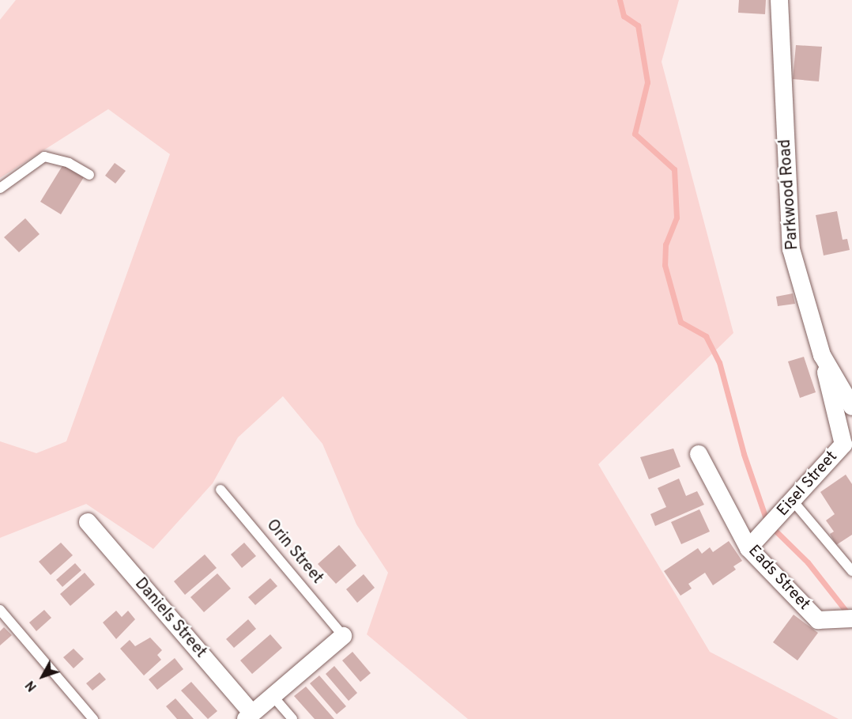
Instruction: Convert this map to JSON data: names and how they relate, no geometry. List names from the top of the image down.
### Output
{
  "streets": {
    "street": [
      "Parkwood Road",
      "Eisel Street",
      "Eads Street",
      "Daniels Street"
    ],
    "lane": ["Orin Street"]
  },
  "crossings": [
    ["Parkwood Road", "Eisel Street"],
    ["Eisel Street", "Eads Street"]
  ],
  "north": "bottom left"
}
